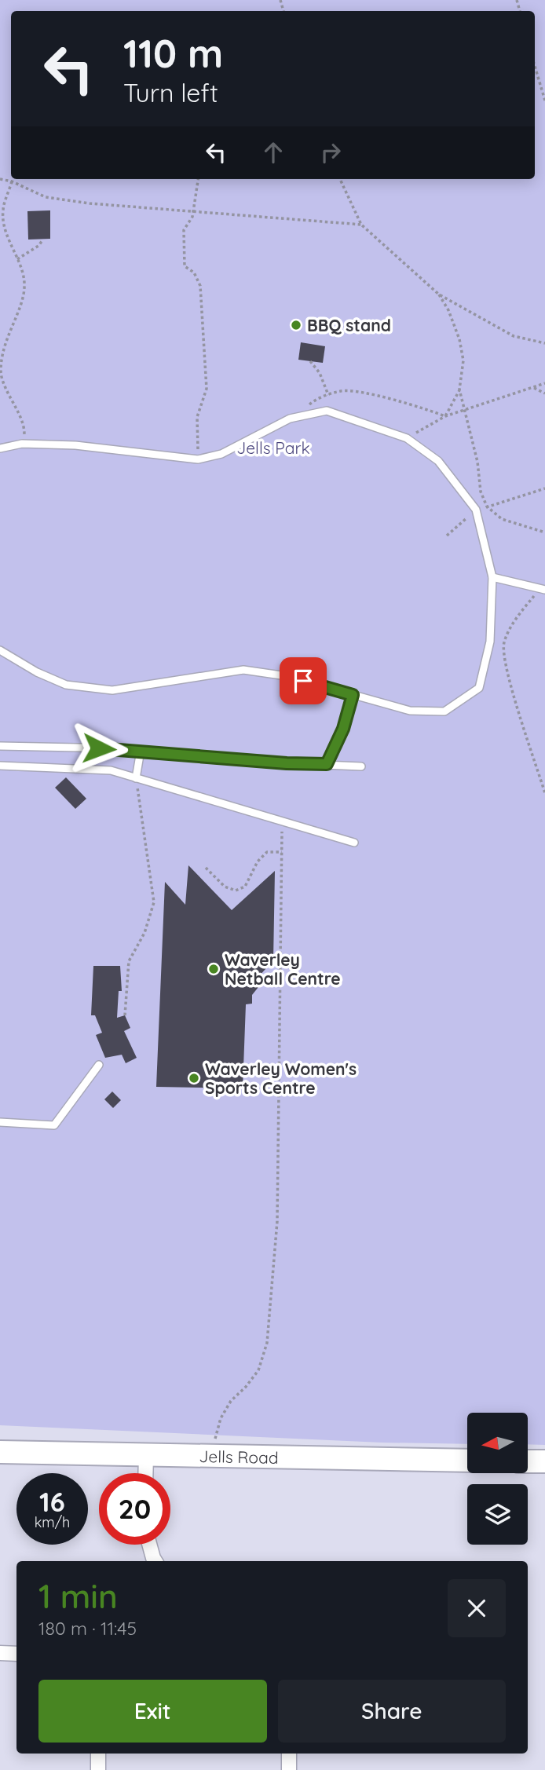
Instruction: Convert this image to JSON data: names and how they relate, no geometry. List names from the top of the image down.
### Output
{
  "streets": {
    "main road": ["Jells Road"]
  },
  "parks": ["Jells Park"],
  "places": ["BBQ stand", "Waverley Netball Centre", "Waverley Women's Sports Centre"],
  "north": "left",
  "page": {
    "turn": ["110 m", "Turn left"],
    "speed": "16 km/h",
    "limit": "20",
    "heading": ["1 min", "180 m · 11:45"],
    "buttons": ["Exit", "Share"]
  }
}
